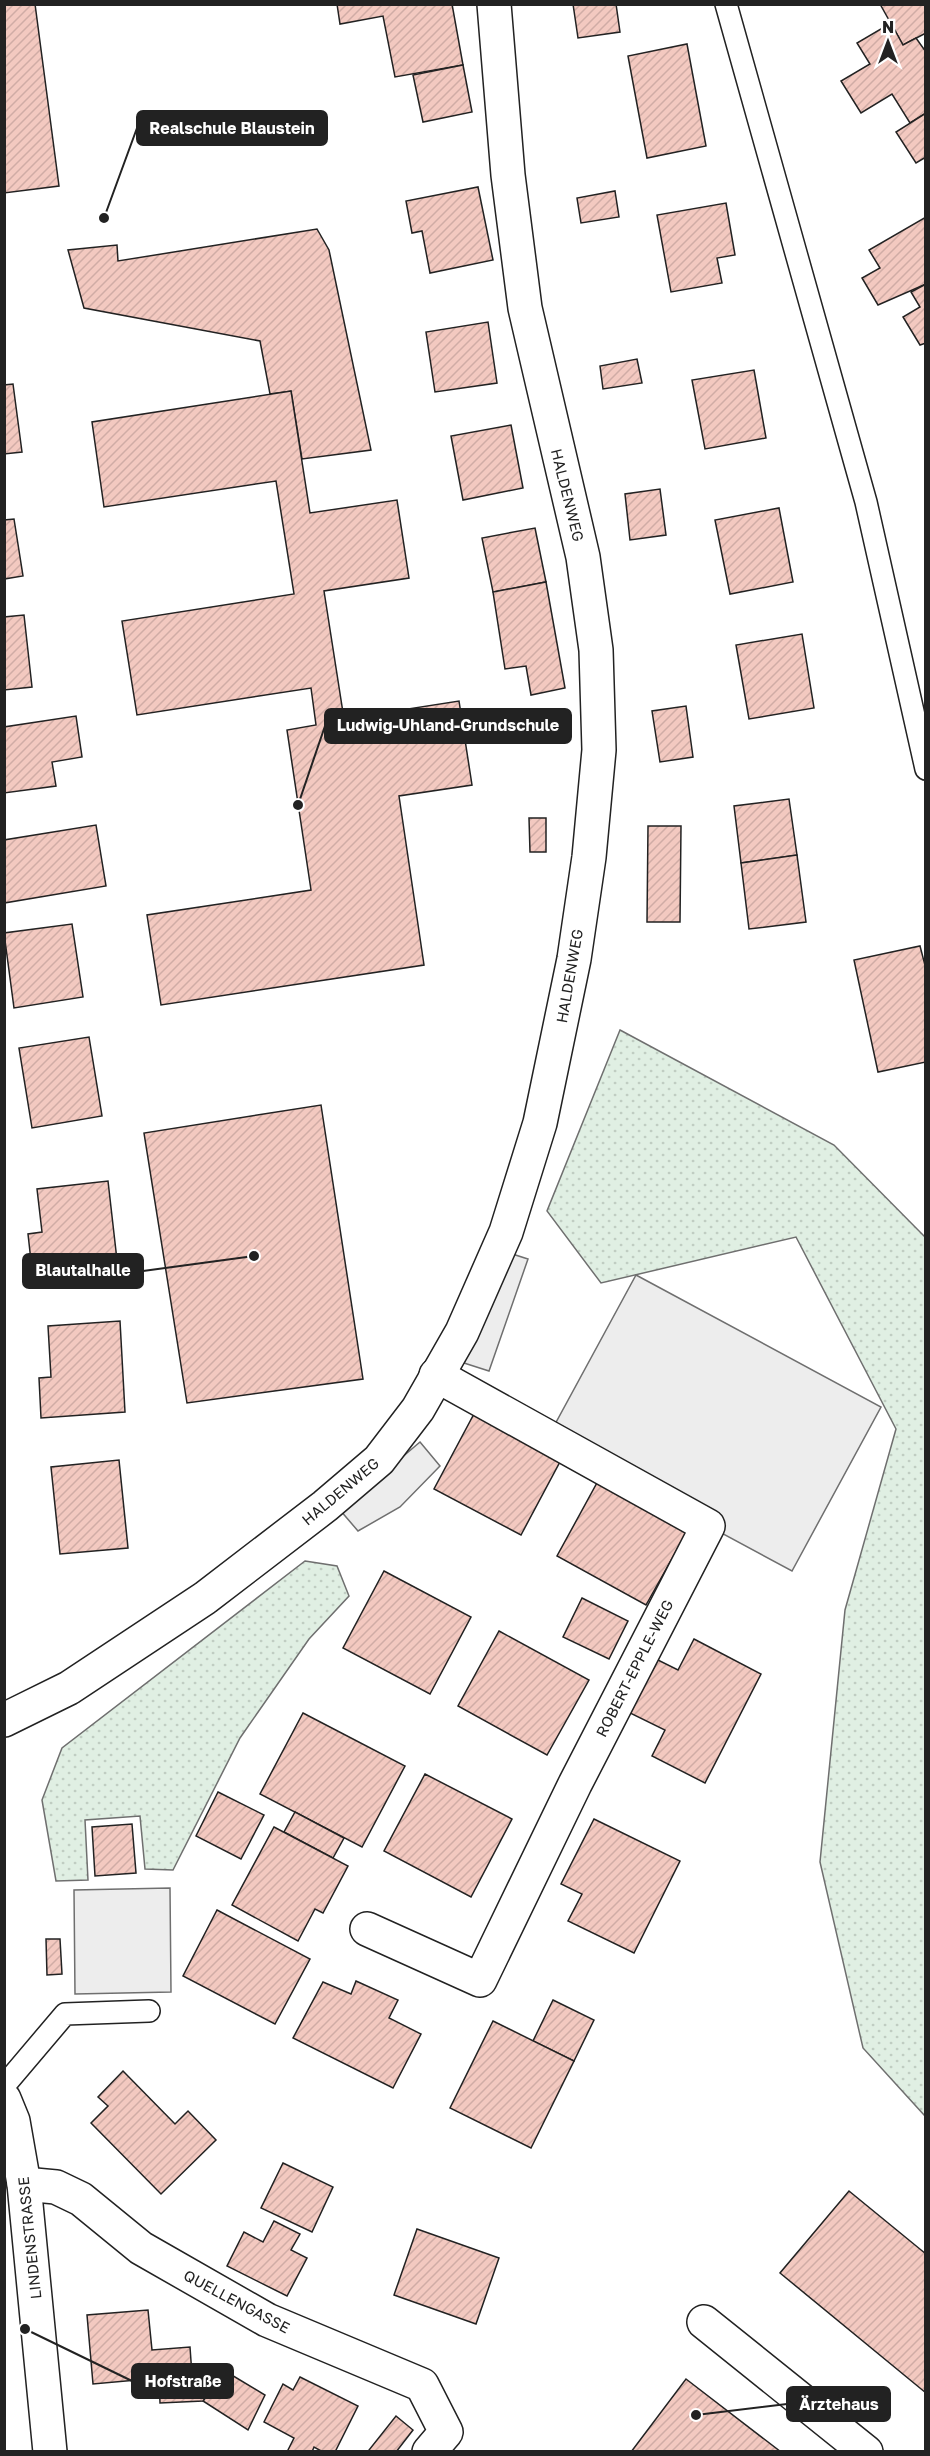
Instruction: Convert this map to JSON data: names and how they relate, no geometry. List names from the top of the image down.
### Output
{
  "streets": {
    "street": [
      "HALDENWEG",
      "ROBERT-EPPLE-WEG",
      "LINDENSTRASSE",
      "QUELLENGASSE"
    ]
  },
  "crossings": [
    ["HALDENWEG", "ROBERT-EPPLE-WEG"],
    ["LINDENSTRASSE", "QUELLENGASSE"]
  ],
  "places": [
    "Realschule Blaustein",
    "Ludwig-Uhland-Grundschule",
    "Blautalhalle",
    "Hofstraße",
    "Ärztehaus"
  ],
  "north": "top"
}
